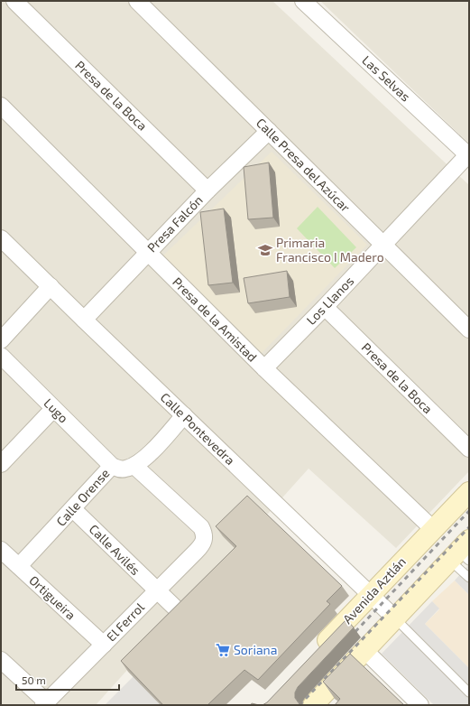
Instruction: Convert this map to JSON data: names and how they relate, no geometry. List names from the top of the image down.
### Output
{
  "streets": {
    "main road": ["Avenida Aztlán"],
    "street": [
      "Las Selvas",
      "Presa de la Boca",
      "Calle Presa del Azúcar",
      "Presa Falcón",
      "Los Llanos",
      "Presa de la Amistad",
      "Lugo",
      "Calle Pontevedra",
      "Calle Orense",
      "Calle Avilés",
      "Ortigueira",
      "El Ferrol"
    ]
  },
  "crossings": [
    ["Las Selvas", "Los Llanos"],
    ["Presa de la Boca", "Presa Falcón"],
    ["Presa de la Boca", "Los Llanos"],
    ["Calle Presa del Azúcar", "Presa Falcón"],
    ["Calle Presa del Azúcar", "Los Llanos"],
    ["Presa Falcón", "Presa de la Amistad"],
    ["Presa Falcón", "Calle Pontevedra"],
    ["Los Llanos", "Presa de la Amistad"],
    ["Presa de la Amistad", "Avenida Aztlán"],
    ["Lugo", "Calle Orense"],
    ["Calle Pontevedra", "Avenida Aztlán"],
    ["Calle Orense", "Calle Avilés"],
    ["Calle Orense", "Ortigueira"],
    ["Calle Orense", "El Ferrol"],
    ["Calle Avilés", "El Ferrol"],
    ["Ortigueira", "El Ferrol"]
  ],
  "places": {
    "school or university": ["Primaria Francisco I Madero"],
    "supermarket": ["Soriana"]
  },
  "scale_bar": "50 m"
}
